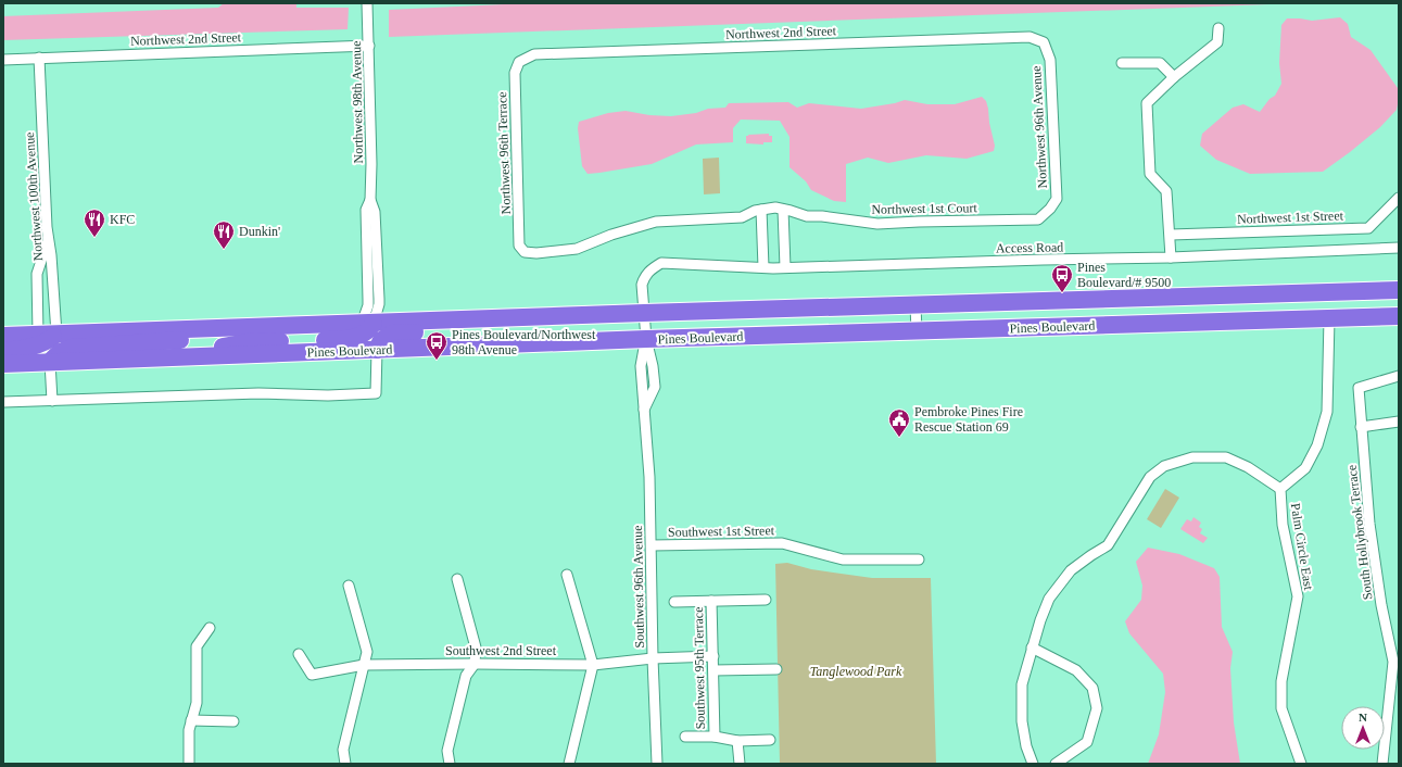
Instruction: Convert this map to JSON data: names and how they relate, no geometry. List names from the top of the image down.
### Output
{
  "streets": {
    "highway": ["Pines Boulevard"],
    "street": [
      "Northwest 2nd Street",
      "Northwest 98th Avenue",
      "Northwest 96th Avenue",
      "Northwest 96th Terrace",
      "Northwest 100th Avenue",
      "Northwest 1st Court",
      "Northwest 1st Street",
      "Access Road",
      "Southwest 1st Street",
      "South Hollybrook Terrace",
      "Palm Circle East",
      "Southwest 96th Avenue",
      "Southwest 2nd Street",
      "Southwest 95th Terrace"
    ]
  },
  "crossings": [
    ["Northwest 2nd Street", "Northwest 98th Avenue"],
    ["Northwest 2nd Street", "Northwest 96th Avenue"],
    ["Northwest 2nd Street", "Northwest 96th Terrace"],
    ["Northwest 2nd Street", "Northwest 100th Avenue"],
    ["Northwest 98th Avenue", "Pines Boulevard"],
    ["Northwest 96th Avenue", "Northwest 1st Court"],
    ["Northwest 96th Terrace", "Northwest 1st Court"],
    ["Northwest 100th Avenue", "Pines Boulevard"],
    ["Access Road", "Southwest 96th Avenue"],
    ["Pines Boulevard", "Palm Circle East"],
    ["Pines Boulevard", "Southwest 96th Avenue"],
    ["Southwest 1st Street", "Southwest 96th Avenue"],
    ["Southwest 96th Avenue", "Southwest 2nd Street"],
    ["Southwest 2nd Street", "Southwest 95th Terrace"]
  ],
  "parks": ["Tanglewood Park"],
  "places": {
    "restaurant": ["KFC", "Dunkin'"],
    "bus stop": ["Pines Boulevard/# 9500", "Pines Boulevard/Northwest 98th Avenue"],
    "public building": ["Pembroke Pines Fire Rescue Station 69"]
  },
  "north": "top"
}
